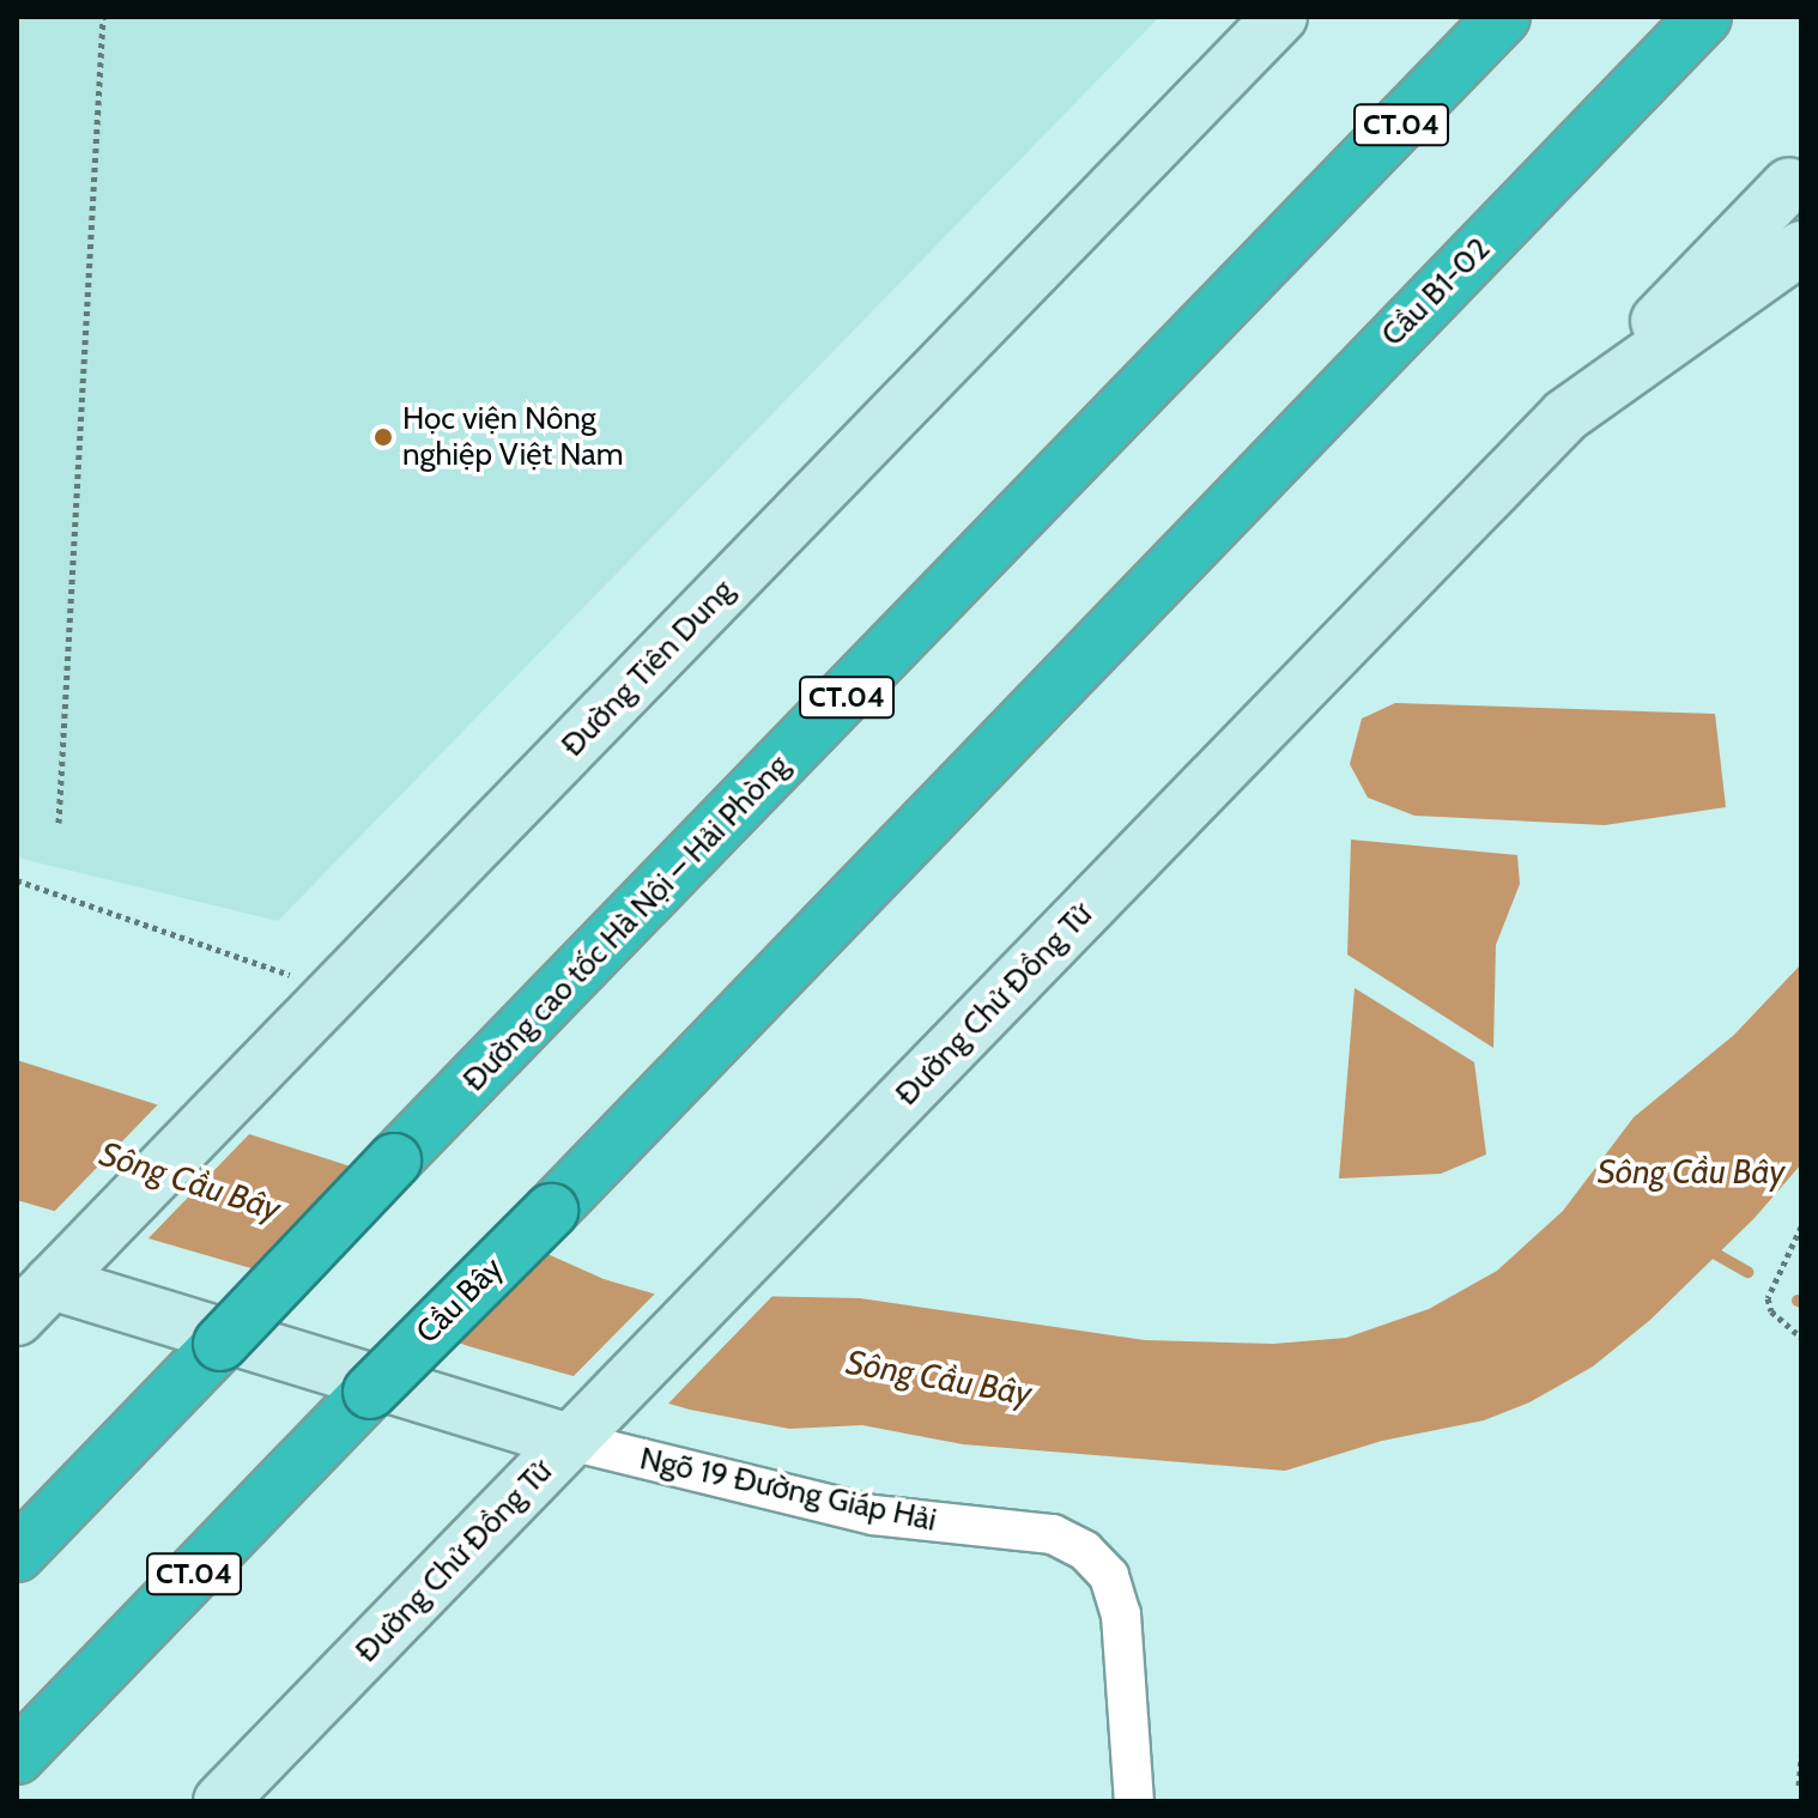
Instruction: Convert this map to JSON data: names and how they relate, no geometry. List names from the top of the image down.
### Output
{
  "streets": {
    "highway": [
      "CT.04",
      "Cầu B1-02",
      "Đường cao tốc Hà Nội – Hải Phòng",
      "Cầu Bây"
    ],
    "main road": ["Đường Tiên Dung", "Đường Chử Đồng Tử"],
    "street": ["Ngõ 19 Đường Giáp Hải"]
  },
  "crossings": [
    ["Cầu B1-02", "Cầu Bây"],
    ["Đường Chử Đồng Tử", "Ngõ 19 Đường Giáp Hải"]
  ],
  "water": ["Sông Cầu Bây"],
  "places": ["Học viện Nông nghiệp Việt Nam"]
}
